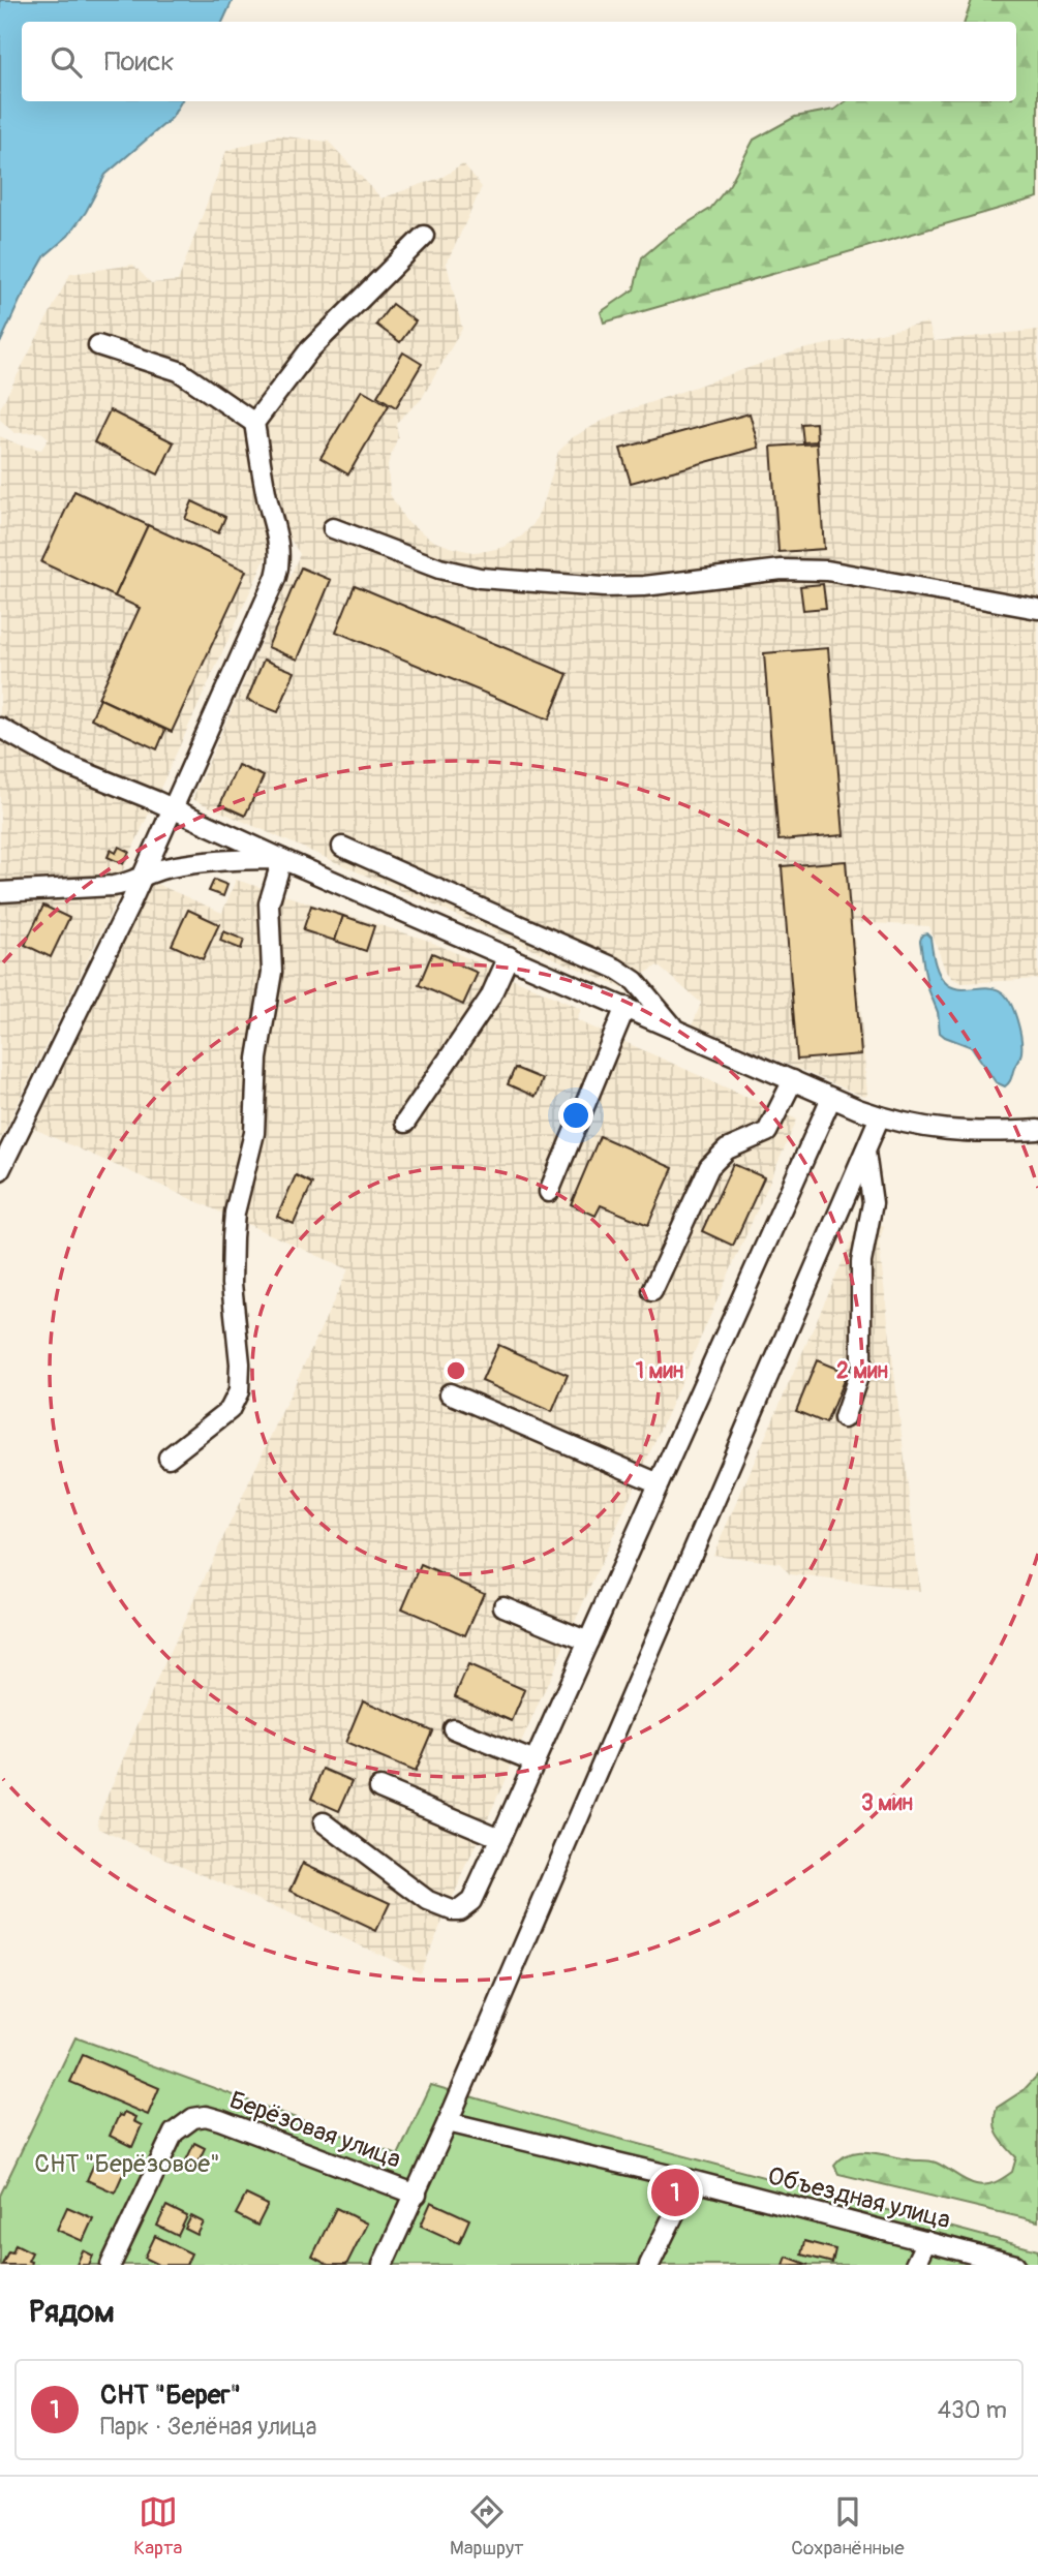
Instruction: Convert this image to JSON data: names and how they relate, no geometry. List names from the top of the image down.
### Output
{
  "streets": {
    "street": ["Берёзовая улица", "Объездная улица"]
  },
  "parks": ["СНТ \"Берёзовое\""],
  "page": {
    "search": "Поиск",
    "pins": "1",
    "heading": "Рядом",
    "list": [
      {
        "mark": "1",
        "name": "СНТ \"Берег\"",
        "note": "Парк · Зелёная улица",
        "value": "430 m"
      }
    ],
    "nav": ["Карта", "Маршрут", "Сохранённые"]
  },
  "rings": ["1 мин", "2 мин", "3 мин"]
}
